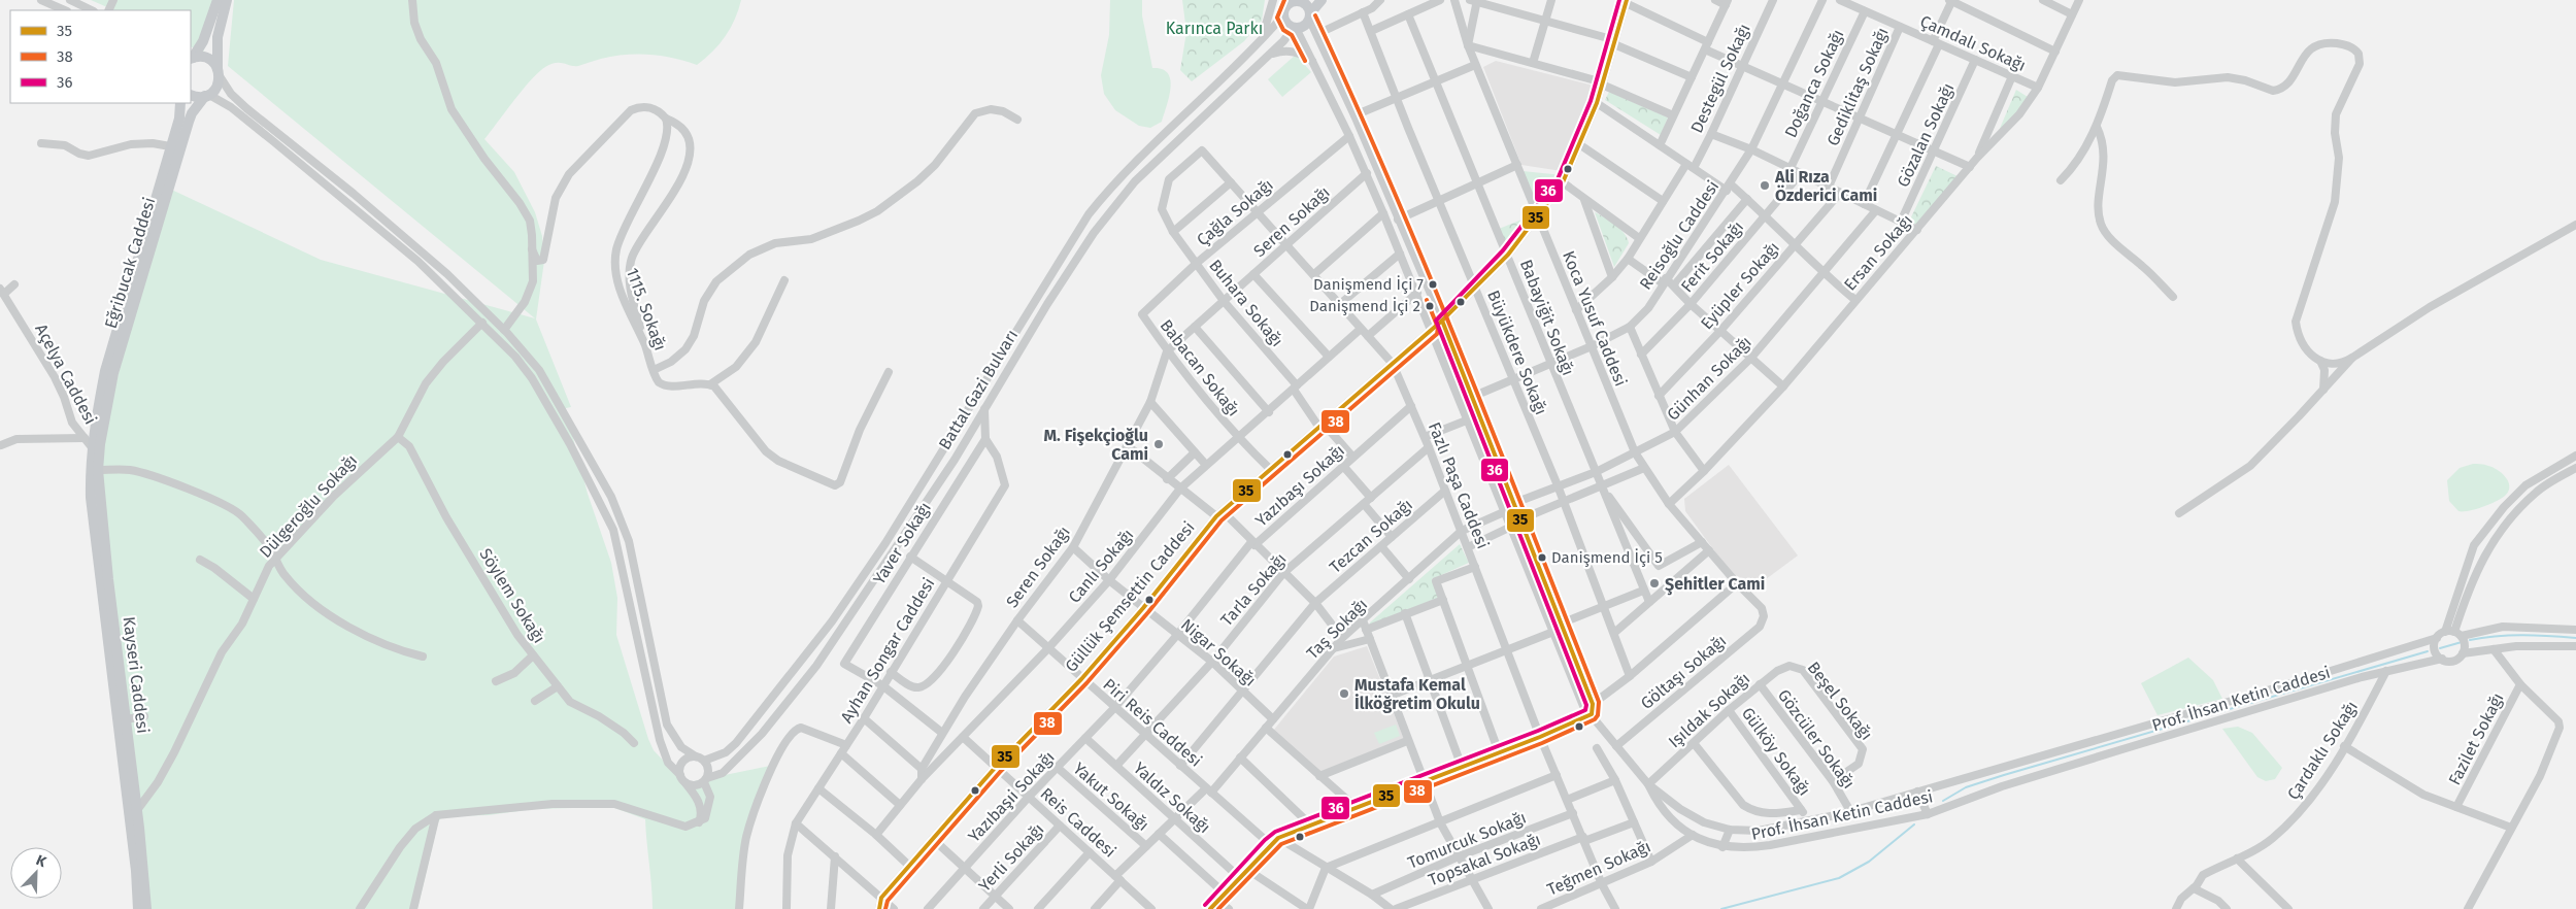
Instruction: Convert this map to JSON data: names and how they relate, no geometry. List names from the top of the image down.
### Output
{
  "streets": {
    "main road": ["Eğribucak Caddesi", "Kayseri Caddesi"],
    "street": [
      "Çamdalı Sokağı",
      "Destegül Sokağı",
      "Doğanca Sokağı",
      "Gediklitaş Sokağı",
      "Gözalan Sokağı",
      "Çağla Sokağı",
      "Seren Sokağı",
      "Reisoğlu Caddesi",
      "Ersan Sokağı",
      "Ferit Sokağı",
      "Eyüpler Sokağı",
      "Buhara Sokağı",
      "1115. Sokağı",
      "Babayiğit Sokağı",
      "Koca Yusuf Caddesi",
      "Büyükdere Sokağı",
      "Babacan Sokağı",
      "Açelya Caddesi",
      "Günhan Sokağı",
      "Battal Gazi Bulvarı",
      "Yazıbaşı Sokağı",
      "Fazlı Paşa Caddesi",
      "Dülgeroğlu Sokağı",
      "Tezcan Sokağı",
      "Yaver Sokağı",
      "Canlı Sokağı",
      "Tarla Sokağı",
      "Söylem Sokağı",
      "Güllük Şemsettin Caddesi",
      "Taş Sokağı",
      "Ayhan Songar Caddesi",
      "Nigar Sokağı",
      "Göltaşı Sokağı",
      "Prof. İhsan Ketin Caddesi",
      "Beşel Sokağı",
      "Işıldak Sokağı",
      "Piri Reis Caddesi",
      "Gözcüler Sokağı",
      "Fazilet Sokağı",
      "Çardaklı Sokağı",
      "Gülköy Sokağı",
      "Yazıbaşıi Sokağı",
      "Yakut Sokağı",
      "Yaldız Sokağı",
      "Reis Caddesi",
      "Tomurcuk Sokağı",
      "Yerli Sokağı",
      "Topsakal Sokağı",
      "Teğmen Sokağı"
    ]
  },
  "crossings": [
    ["Çamdalı Sokağı", "Doğanca Sokağı"],
    ["Çamdalı Sokağı", "Gediklitaş Sokağı"],
    ["Çamdalı Sokağı", "Gözalan Sokağı"],
    ["Çamdalı Sokağı", "Ersan Sokağı"],
    ["Destegül Sokağı", "Koca Yusuf Caddesi"],
    ["Çağla Sokağı", "Buhara Sokağı"],
    ["Çağla Sokağı", "Babacan Sokağı"],
    ["Çağla Sokağı", "Fazlı Paşa Caddesi"],
    ["Seren Sokağı", "Buhara Sokağı"],
    ["Seren Sokağı", "Babacan Sokağı"],
    ["Seren Sokağı", "Fazlı Paşa Caddesi"],
    ["Seren Sokağı", "Canlı Sokağı"],
    ["Seren Sokağı", "Nigar Sokağı"],
    ["Seren Sokağı", "Piri Reis Caddesi"],
    ["Reisoğlu Caddesi", "Babayiğit Sokağı"],
    ["Reisoğlu Caddesi", "Koca Yusuf Caddesi"],
    ["Reisoğlu Caddesi", "Büyükdere Sokağı"],
    ["Ersan Sokağı", "Koca Yusuf Caddesi"],
    ["Eğribucak Caddesi", "Açelya Caddesi"],
    ["Eğribucak Caddesi", "Kayseri Caddesi"],
    ["Buhara Sokağı", "Yazıbaşı Sokağı"],
    ["Buhara Sokağı", "Fazlı Paşa Caddesi"],
    ["Buhara Sokağı", "Canlı Sokağı"],
    ["Buhara Sokağı", "Güllük Şemsettin Caddesi"],
    ["Babayiğit Sokağı", "Günhan Sokağı"],
    ["Babayiğit Sokağı", "Güllük Şemsettin Caddesi"],
    ["Koca Yusuf Caddesi", "Günhan Sokağı"],
    ["Koca Yusuf Caddesi", "Güllük Şemsettin Caddesi"],
    ["Koca Yusuf Caddesi", "Göltaşı Sokağı"],
    ["Büyükdere Sokağı", "Günhan Sokağı"],
    ["Büyükdere Sokağı", "Güllük Şemsettin Caddesi"],
    ["Babacan Sokağı", "Canlı Sokağı"],
    ["Babacan Sokağı", "Güllük Şemsettin Caddesi"],
    ["Açelya Caddesi", "Kayseri Caddesi"],
    ["Battal Gazi Bulvarı", "Ayhan Songar Caddesi"],
    ["Yazıbaşı Sokağı", "Fazlı Paşa Caddesi"],
    ["Yazıbaşı Sokağı", "Nigar Sokağı"],
    ["Yazıbaşı Sokağı", "Yazıbaşıi Sokağı"],
    ["Fazlı Paşa Caddesi", "Tezcan Sokağı"],
    ["Fazlı Paşa Caddesi", "Canlı Sokağı"],
    ["Fazlı Paşa Caddesi", "Tarla Sokağı"],
    ["Fazlı Paşa Caddesi", "Güllük Şemsettin Caddesi"],
    ["Fazlı Paşa Caddesi", "Taş Sokağı"],
    ["Fazlı Paşa Caddesi", "Tomurcuk Sokağı"],
    ["Fazlı Paşa Caddesi", "Topsakal Sokağı"],
    ["Fazlı Paşa Caddesi", "Teğmen Sokağı"],
    ["Dülgeroğlu Sokağı", "Söylem Sokağı"],
    ["Dülgeroğlu Sokağı", "Kayseri Caddesi"],
    ["Tezcan Sokağı", "Nigar Sokağı"],
    ["Tezcan Sokağı", "Piri Reis Caddesi"],
    ["Yaver Sokağı", "Ayhan Songar Caddesi"],
    ["Canlı Sokağı", "Nigar Sokağı"],
    ["Canlı Sokağı", "Piri Reis Caddesi"],
    ["Canlı Sokağı", "Reis Caddesi"],
    ["Tarla Sokağı", "Nigar Sokağı"],
    ["Tarla Sokağı", "Piri Reis Caddesi"],
    ["Tarla Sokağı", "Yaldız Sokağı"],
    ["Güllük Şemsettin Caddesi", "Nigar Sokağı"],
    ["Güllük Şemsettin Caddesi", "Piri Reis Caddesi"],
    ["Güllük Şemsettin Caddesi", "Reis Caddesi"],
    ["Taş Sokağı", "Nigar Sokağı"],
    ["Taş Sokağı", "Piri Reis Caddesi"],
    ["Taş Sokağı", "Yakut Sokağı"],
    ["Taş Sokağı", "Yaldız Sokağı"],
    ["Taş Sokağı", "Reis Caddesi"],
    ["Nigar Sokağı", "Yazıbaşıi Sokağı"],
    ["Prof. İhsan Ketin Caddesi", "Işıldak Sokağı"],
    ["Prof. İhsan Ketin Caddesi", "Gözcüler Sokağı"],
    ["Prof. İhsan Ketin Caddesi", "Çardaklı Sokağı"],
    ["Prof. İhsan Ketin Caddesi", "Gülköy Sokağı"],
    ["Prof. İhsan Ketin Caddesi", "Teğmen Sokağı"],
    ["Beşel Sokağı", "Işıldak Sokağı"],
    ["Beşel Sokağı", "Gözcüler Sokağı"],
    ["Işıldak Sokağı", "Gözcüler Sokağı"],
    ["Işıldak Sokağı", "Gülköy Sokağı"],
    ["Piri Reis Caddesi", "Yazıbaşıi Sokağı"],
    ["Yazıbaşıi Sokağı", "Yakut Sokağı"],
    ["Yazıbaşıi Sokağı", "Yaldız Sokağı"],
    ["Yazıbaşıi Sokağı", "Reis Caddesi"],
    ["Reis Caddesi", "Yerli Sokağı"]
  ],
  "parks": ["Karınca Parkı"],
  "places": [
    "Ali Rıza Özderici Cami",
    "Danişmend İçi 7",
    "Danişmend İçi 2",
    "M. Fişekçioğlu Cami",
    "Danişmend İçi 5",
    "Şehitler Cami",
    "Mustafa Kemal İlköğretim Okulu"
  ],
  "lines": ["transit line 35", "transit line 38", "transit line 36"],
  "legend": ["35", "38", "36"],
  "north": "top right"
}
